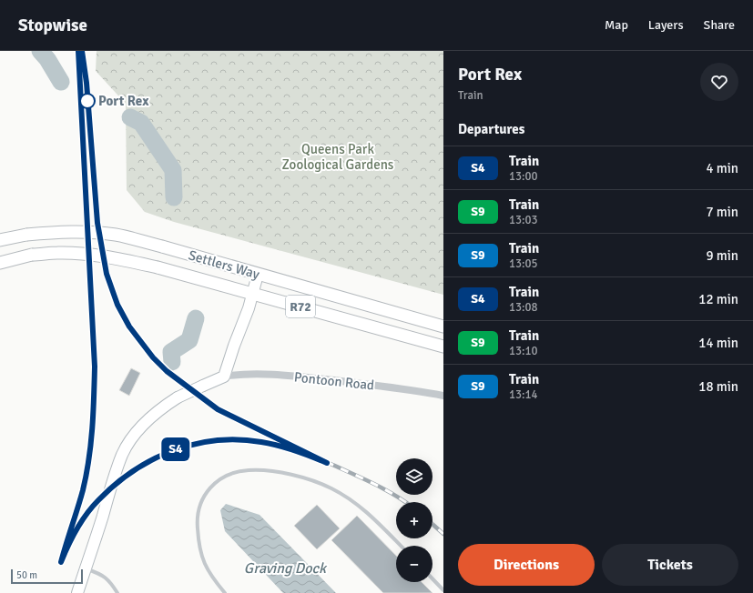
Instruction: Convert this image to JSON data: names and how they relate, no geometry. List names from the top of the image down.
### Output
{
  "streets": {
    "main road": ["Settlers Way", "R72"],
    "street": ["Pontoon Road"]
  },
  "water": ["Graving Dock"],
  "parks": ["Queens Park Zoological Gardens"],
  "places": ["Port Rex"],
  "scale_bar": "50 m",
  "page": {
    "header": "Stopwise",
    "nav": ["Map", "Layers", "Share"],
    "on_map": "S4",
    "heading": [
      ["Port Rex", "Train"],
      "Departures"
    ],
    "list": [
      {
        "mark": "S4",
        "name": "Train",
        "note": "13:00",
        "value": "4 min"
      },
      {
        "mark": "S9",
        "name": "Train",
        "note": "13:03",
        "value": "7 min"
      },
      {
        "mark": "S9",
        "name": "Train",
        "note": "13:05",
        "value": "9 min"
      },
      {
        "mark": "S4",
        "name": "Train",
        "note": "13:08",
        "value": "12 min"
      },
      {
        "mark": "S9",
        "name": "Train",
        "note": "13:10",
        "value": "14 min"
      },
      {
        "mark": "S9",
        "name": "Train",
        "note": "13:14",
        "value": "18 min"
      }
    ],
    "map_buttons": ["+", "−"],
    "buttons": ["Directions", "Tickets"],
    "scale": "50 m"
  }
}
